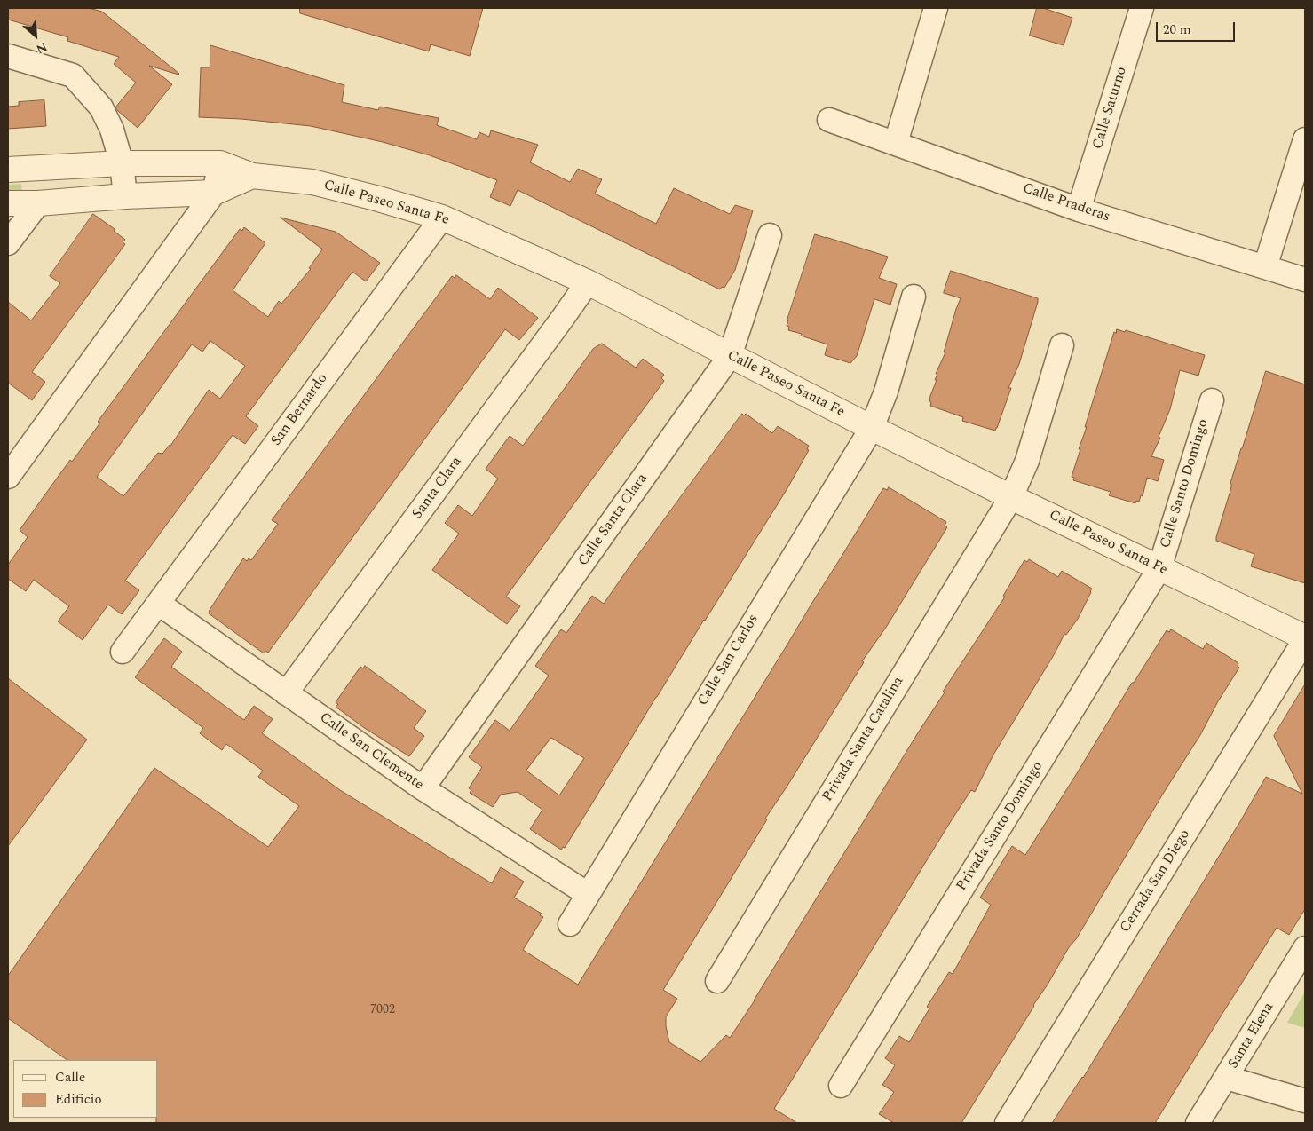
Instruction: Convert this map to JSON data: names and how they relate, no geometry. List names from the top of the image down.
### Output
{
  "streets": {
    "street": [
      "Calle Saturno",
      "Calle Paseo Santa Fe",
      "Calle Praderas",
      "San Bernardo",
      "Calle Santo Domingo",
      "Santa Clara",
      "Calle Santa Clara",
      "Calle San Carlos",
      "Privada Santa Catalina",
      "Calle San Clemente",
      "Privada Santo Domingo",
      "Cerrada San Diego",
      "Santa Elena"
    ]
  },
  "crossings": [
    ["Calle Saturno", "Calle Praderas"],
    ["Calle Paseo Santa Fe", "San Bernardo"],
    ["Calle Paseo Santa Fe", "Calle Santo Domingo"],
    ["Calle Paseo Santa Fe", "Santa Clara"],
    ["Calle Paseo Santa Fe", "Calle Santa Clara"],
    ["Calle Paseo Santa Fe", "Calle San Carlos"],
    ["Calle Paseo Santa Fe", "Privada Santa Catalina"],
    ["Calle Paseo Santa Fe", "Privada Santo Domingo"],
    ["Calle Paseo Santa Fe", "Cerrada San Diego"],
    ["San Bernardo", "Calle San Clemente"],
    ["Calle Santo Domingo", "Privada Santo Domingo"],
    ["Santa Clara", "Calle San Clemente"],
    ["Calle Santa Clara", "Calle San Clemente"],
    ["Calle San Carlos", "Calle San Clemente"]
  ],
  "house_numbers": ["7002"],
  "legend": ["Calle", "Edificio"],
  "scale_bar": "20 m",
  "north": "bottom right"
}
